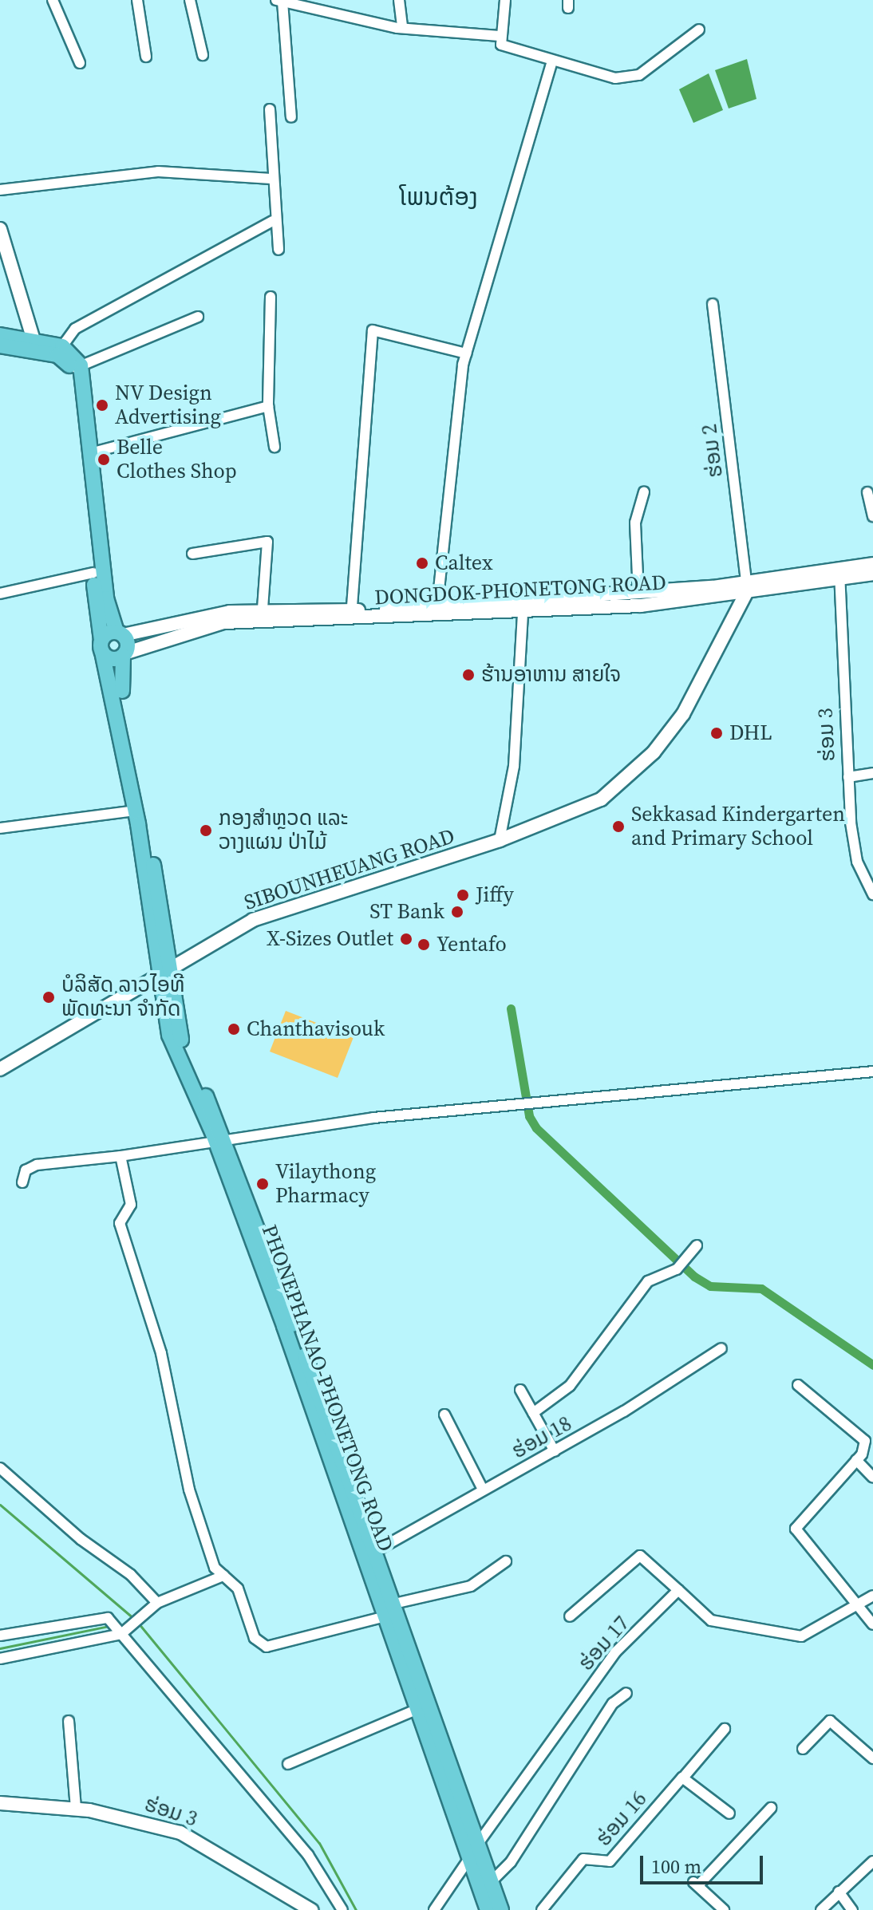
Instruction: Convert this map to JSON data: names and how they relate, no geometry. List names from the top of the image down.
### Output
{
  "streets": {
    "main road": ["PHONEPHANAO-PHONETONG ROAD"],
    "street": [
      "ຮ່ອມ 2",
      "DONGDOK-PHONETONG ROAD",
      "ຮ່ອມ 3",
      "SIBOUNHEUANG ROAD",
      "ຮ່ອມ 18",
      "ຮ່ອມ 17",
      "ຮ່ອມ 16"
    ]
  },
  "crossings": [
    ["ຮ່ອມ 2", "DONGDOK-PHONETONG ROAD"],
    ["ຮ່ອມ 2", "SIBOUNHEUANG ROAD"],
    ["DONGDOK-PHONETONG ROAD", "ຮ່ອມ 3"],
    ["DONGDOK-PHONETONG ROAD", "SIBOUNHEUANG ROAD"],
    ["SIBOUNHEUANG ROAD", "PHONEPHANAO-PHONETONG ROAD"],
    ["PHONEPHANAO-PHONETONG ROAD", "ຮ່ອມ 18"],
    ["PHONEPHANAO-PHONETONG ROAD", "ຮ່ອມ 17"]
  ],
  "districts": ["ໂພນຕ້ອງ"],
  "places": [
    "NV Design Advertising",
    "Belle Clothes Shop",
    "Caltex",
    "ຮ້ານອາຫານ ສາຍໃຈ",
    "DHL",
    "Sekkasad Kindergarten and Primary School",
    "ກອງສໍາຫຼວດ ແລະ ວາງແຜນ ປ່າໄມ້",
    "Jiffy",
    "ST Bank",
    "X-Sizes Outlet",
    "Yentafo",
    "ບໍລິສັດ ລາວໄອທີ ພັດທະນາ ຈຳກັດ",
    "Chanthavisouk",
    "Vilaythong Pharmacy"
  ],
  "scale_bar": "100 m"
}
